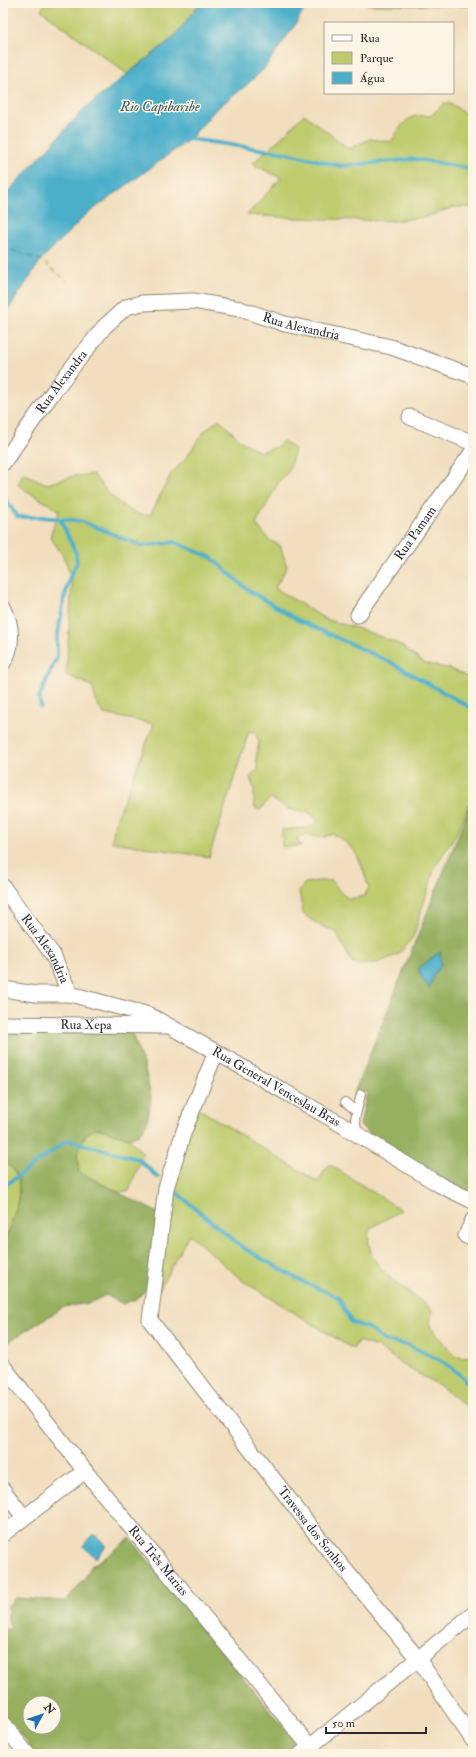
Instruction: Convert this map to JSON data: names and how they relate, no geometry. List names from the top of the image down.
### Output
{
  "streets": {
    "street": [
      "Rua Alexandria",
      "Rua Alexandra",
      "Rua Pamam",
      "Rua Xepa",
      "Rua General Venceslau Bras",
      "Travessa dos Sonhos",
      "Rua Três Marias"
    ]
  },
  "crossings": [
    ["Rua Alexandria", "Rua Alexandra"],
    ["Rua Alexandria", "Rua General Venceslau Bras"],
    ["Rua Xepa", "Rua General Venceslau Bras"],
    ["Rua General Venceslau Bras", "Travessa dos Sonhos"]
  ],
  "water": ["Rio Capibaribe"],
  "legend": ["Rua", "Parque", "Água"],
  "scale_bar": "50 m",
  "north": "top right"
}
